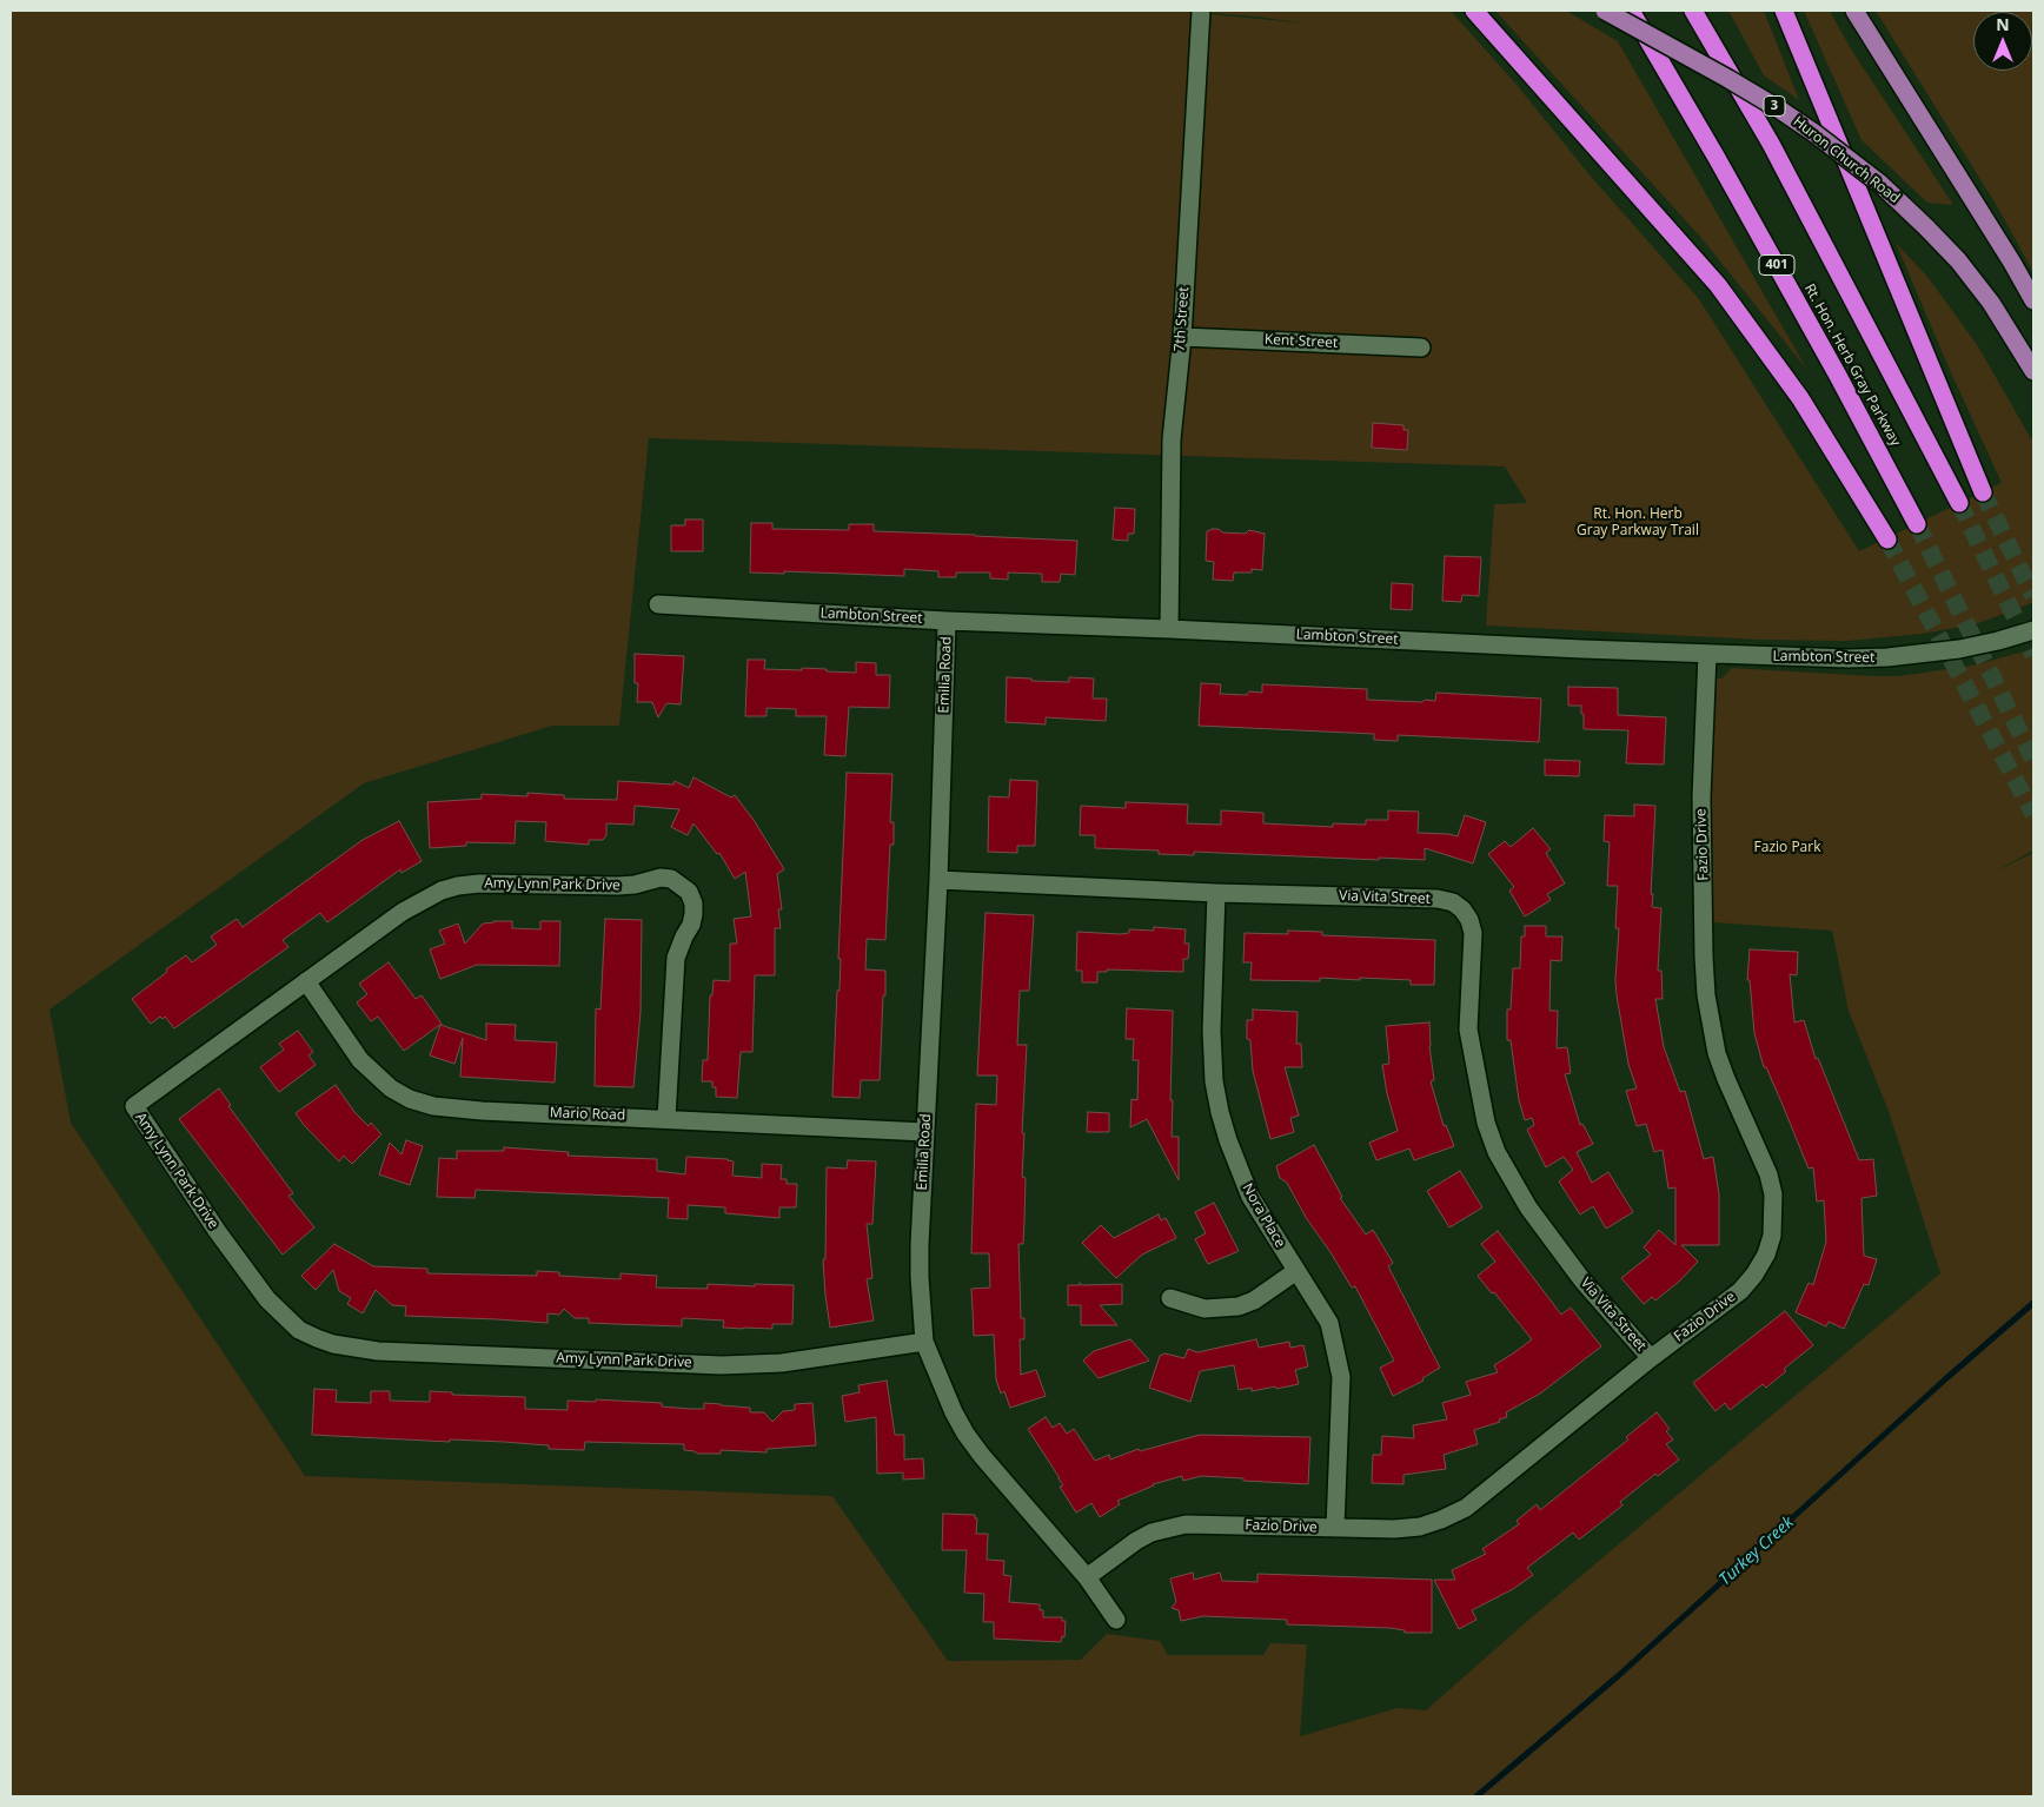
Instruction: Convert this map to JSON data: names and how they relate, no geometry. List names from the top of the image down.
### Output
{
  "streets": {
    "highway": ["401", "Rt. Hon. Herb Gray Parkway"],
    "main road": ["3", "Huron Church Road"],
    "street": [
      "7th Street",
      "Kent Street",
      "Lambton Street",
      "Emilia Road",
      "Fazio Drive",
      "Amy Lynn Park Drive",
      "Via Vita Street",
      "Mario Road",
      "Nora Place"
    ]
  },
  "crossings": [
    ["7th Street", "Kent Street"],
    ["7th Street", "Lambton Street"],
    ["Lambton Street", "Emilia Road"],
    ["Lambton Street", "Fazio Drive"],
    ["Emilia Road", "Fazio Drive"],
    ["Emilia Road", "Amy Lynn Park Drive"],
    ["Emilia Road", "Via Vita Street"],
    ["Emilia Road", "Mario Road"],
    ["Fazio Drive", "Via Vita Street"],
    ["Fazio Drive", "Nora Place"],
    ["Amy Lynn Park Drive", "Mario Road"],
    ["Via Vita Street", "Nora Place"]
  ],
  "water": ["Turkey Creek"],
  "parks": ["Rt. Hon. Herb Gray Parkway Trail", "Fazio Park"],
  "north": "top"
}
